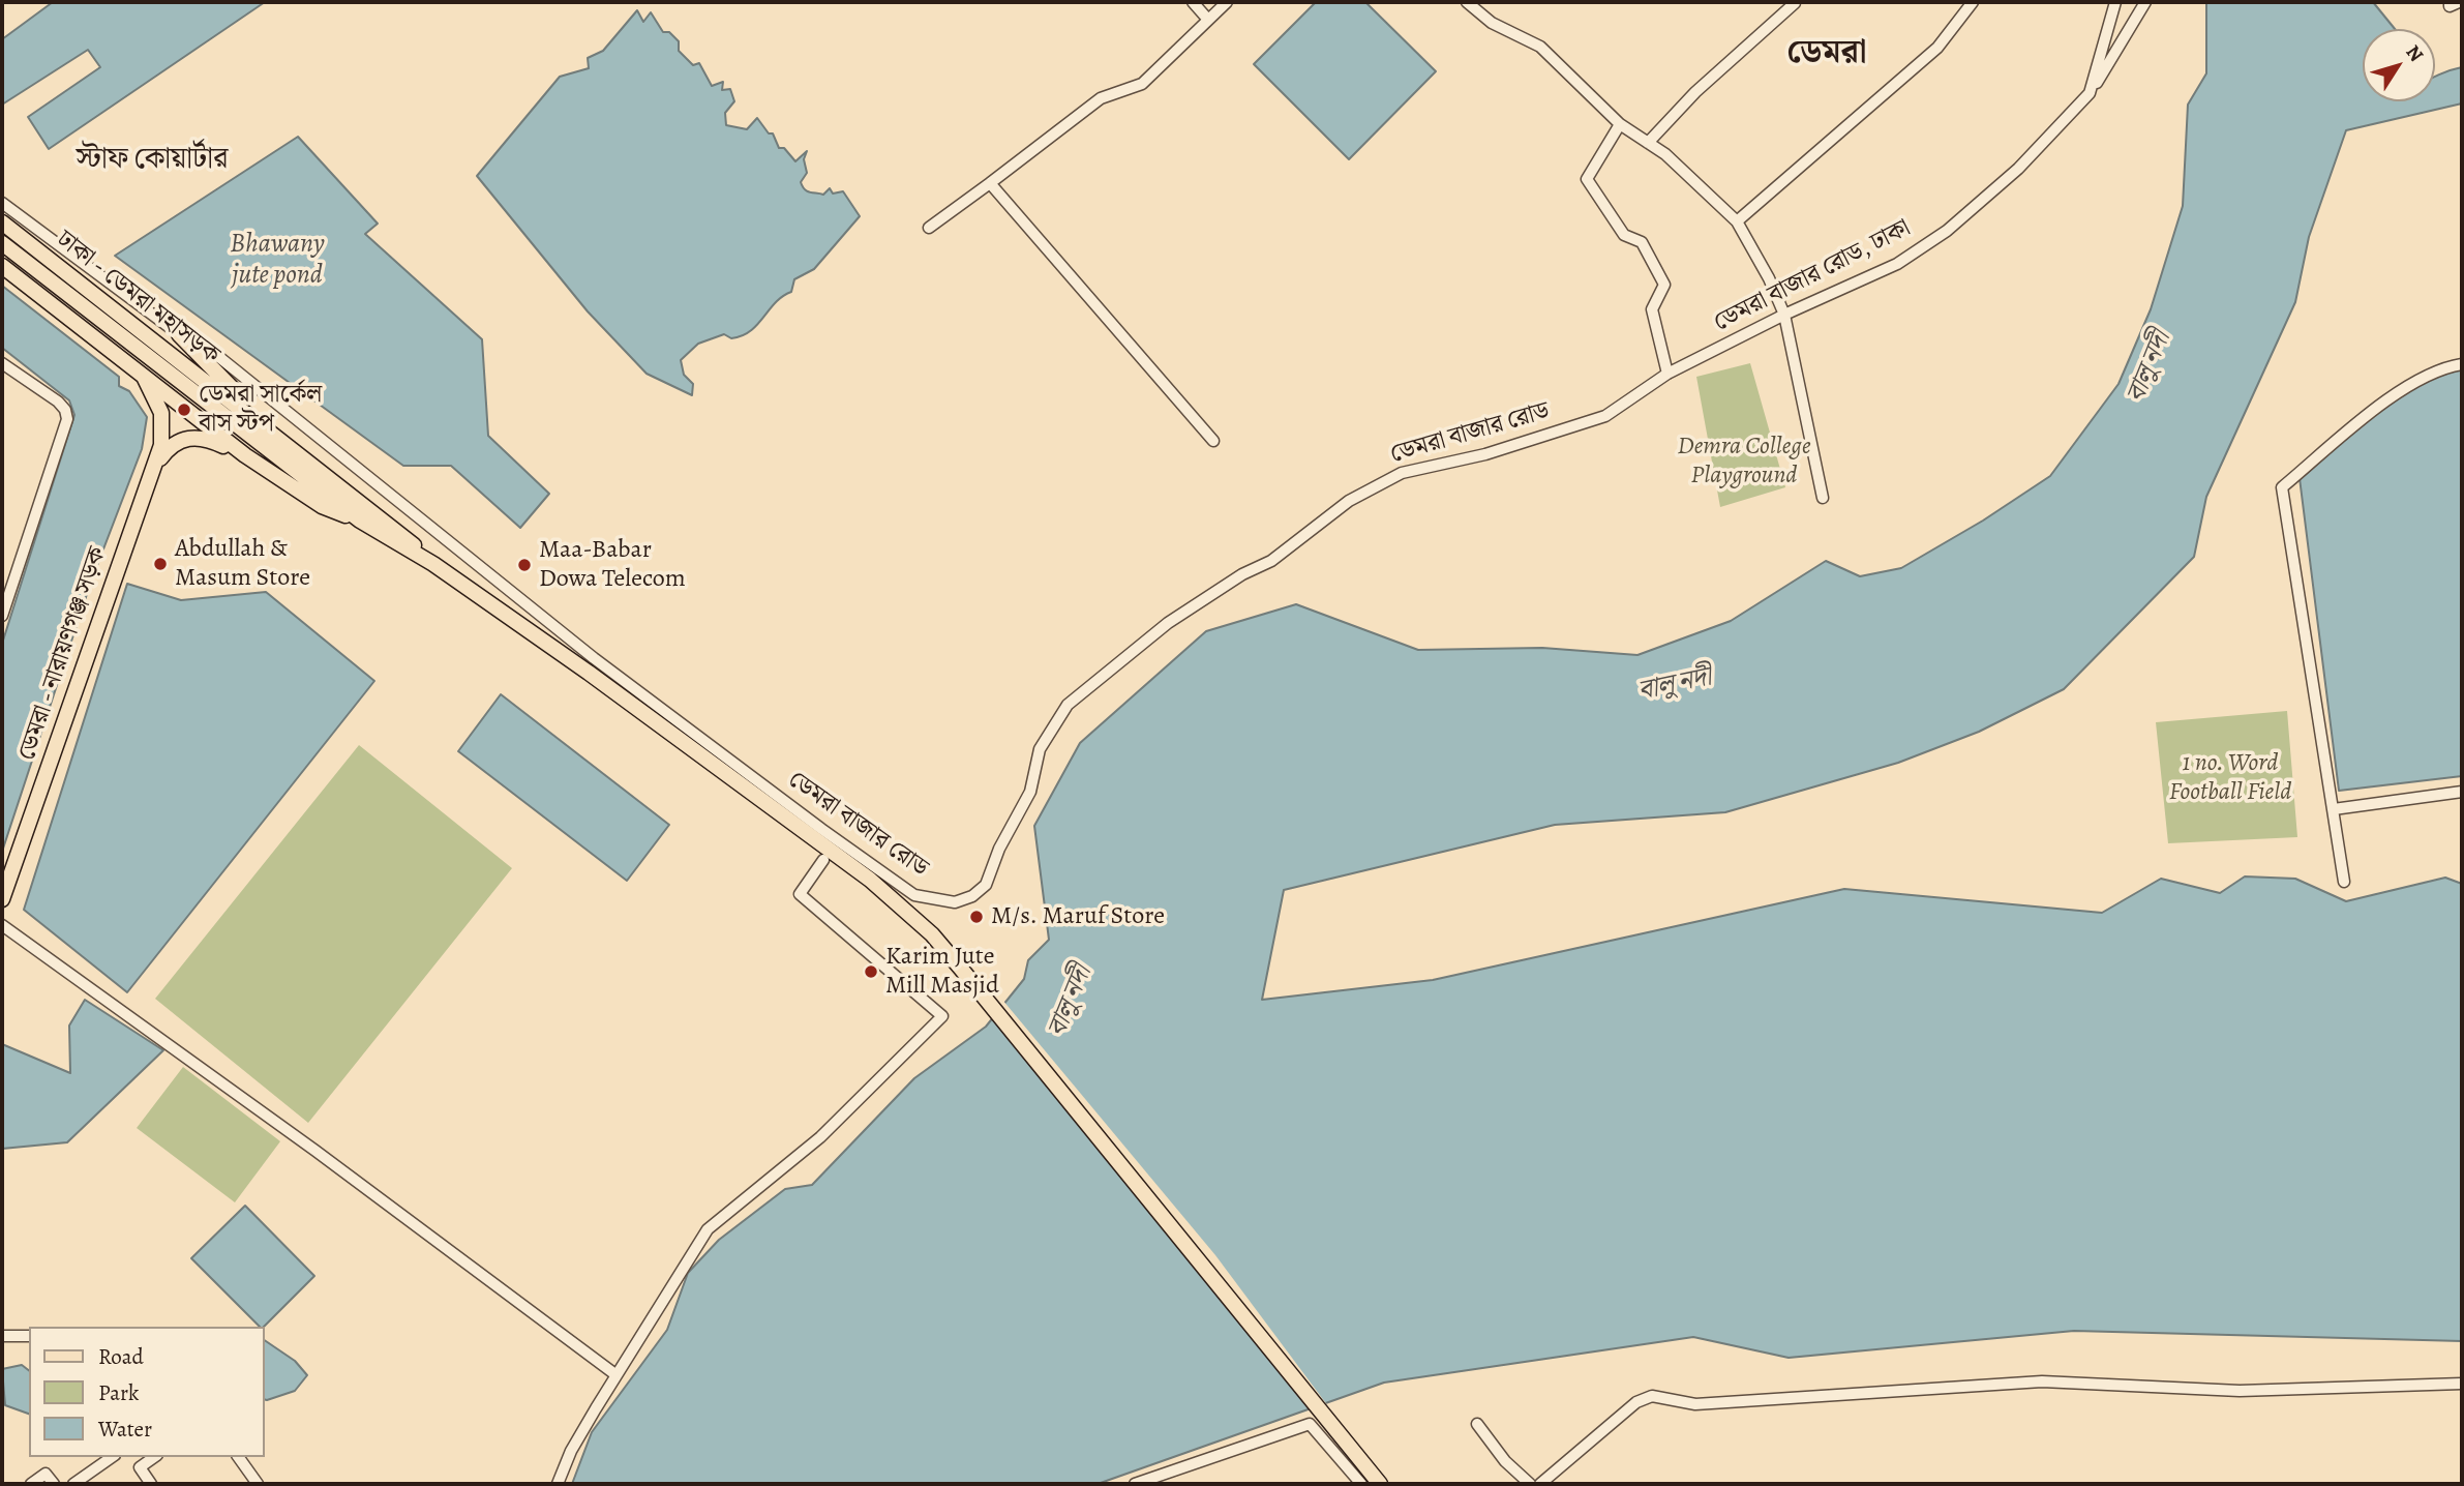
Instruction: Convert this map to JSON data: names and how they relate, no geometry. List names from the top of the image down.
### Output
{
  "streets": {
    "main road": ["ঢাকা - ডেমরা মহাসড়ক", "ডেমরা - নারায়ণগঞ্জ সড়ক"],
    "street": ["ডেমরা বাজার রোড, ঢাকা", "ডেমরা বাজার রোড"]
  },
  "crossings": [
    ["ডেমরা বাজার রোড, ঢাকা", "ডেমরা বাজার রোড"]
  ],
  "districts": ["ডেমরা", "স্টাফ কোয়ার্টার"],
  "water": ["Bhawany jute pond", "বালু নদী"],
  "parks": ["Demra College Playground", "1 no. Word Football Field"],
  "places": [
    "ডেমরা সার্কেল বাস স্টপ",
    "Abdullah & Masum Store",
    "Maa-Babar Dowa Telecom",
    "M/s. Maruf Store",
    "Karim Jute Mill Masjid"
  ],
  "legend": ["Road", "Park", "Water"],
  "north": "top right"
}
